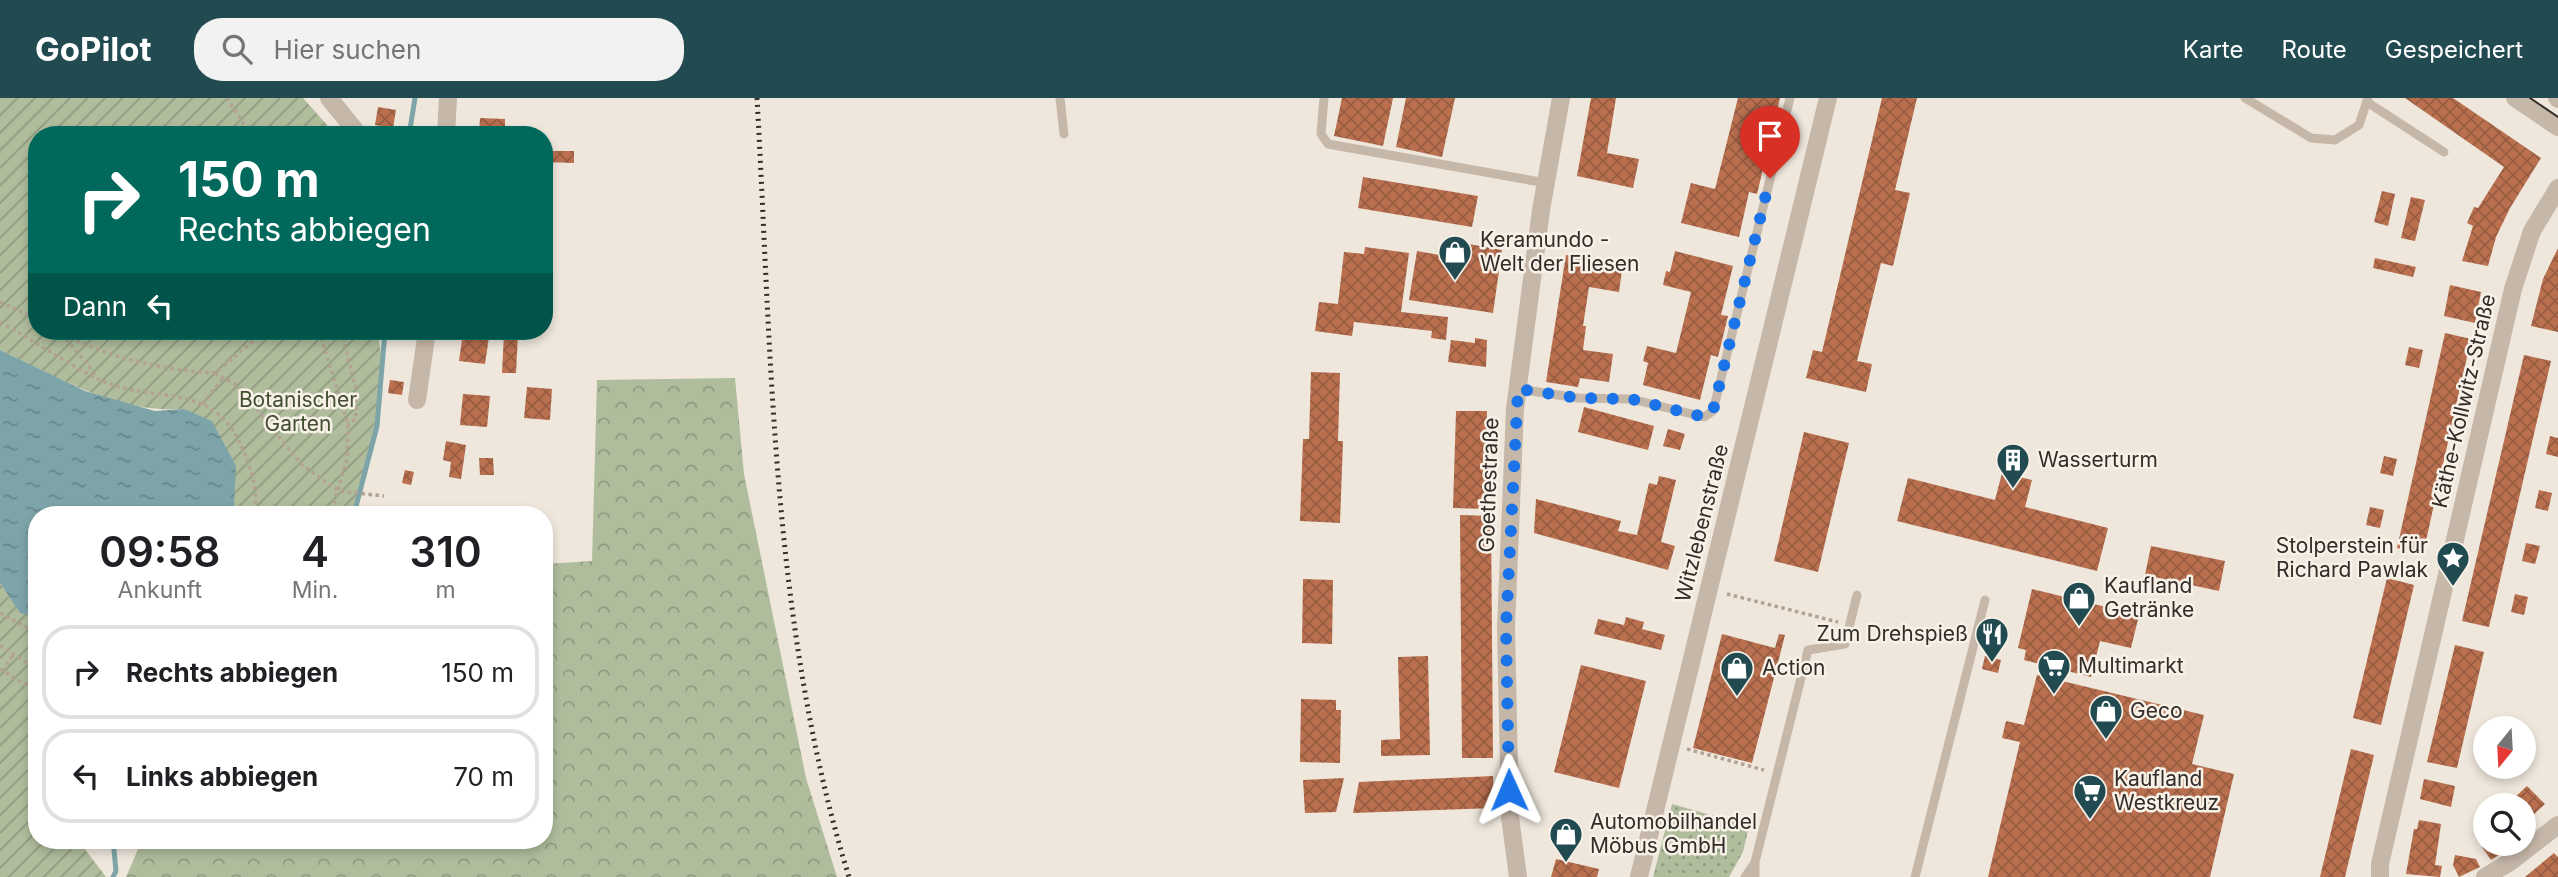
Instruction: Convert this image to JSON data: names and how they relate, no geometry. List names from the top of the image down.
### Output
{
  "streets": {
    "street": ["Käthe-Kollwitz-Straße", "Goethestraße", "Witzlebenstraße"]
  },
  "parks": ["Botanischer Garten"],
  "places": {
    "shop": [
      "Keramundo - Welt der Fliesen",
      "Kaufland Getränke",
      "Action",
      "Geco",
      "Automobilhandel Möbus GmbH"
    ],
    "building": ["Wasserturm"],
    "place": ["Stolperstein für Richard Pawlak"],
    "restaurant": ["Zum Drehspieß"],
    "supermarket": ["Multimarkt", "Kaufland Westkreuz"]
  },
  "north": "bottom",
  "page": {
    "header": "GoPilot",
    "search": "Hier suchen",
    "nav": ["Karte", "Route", "Gespeichert"],
    "turn": ["150 m", "Rechts abbiegen"],
    "then": "Dann",
    "eta": [
      "09:58",
      "Ankunft",
      "4",
      "Min.",
      "310",
      "m"
    ],
    "list": [
      {
        "name": "Rechts abbiegen",
        "value": "150 m"
      },
      {
        "name": "Links abbiegen",
        "value": "70 m"
      }
    ]
  }
}
